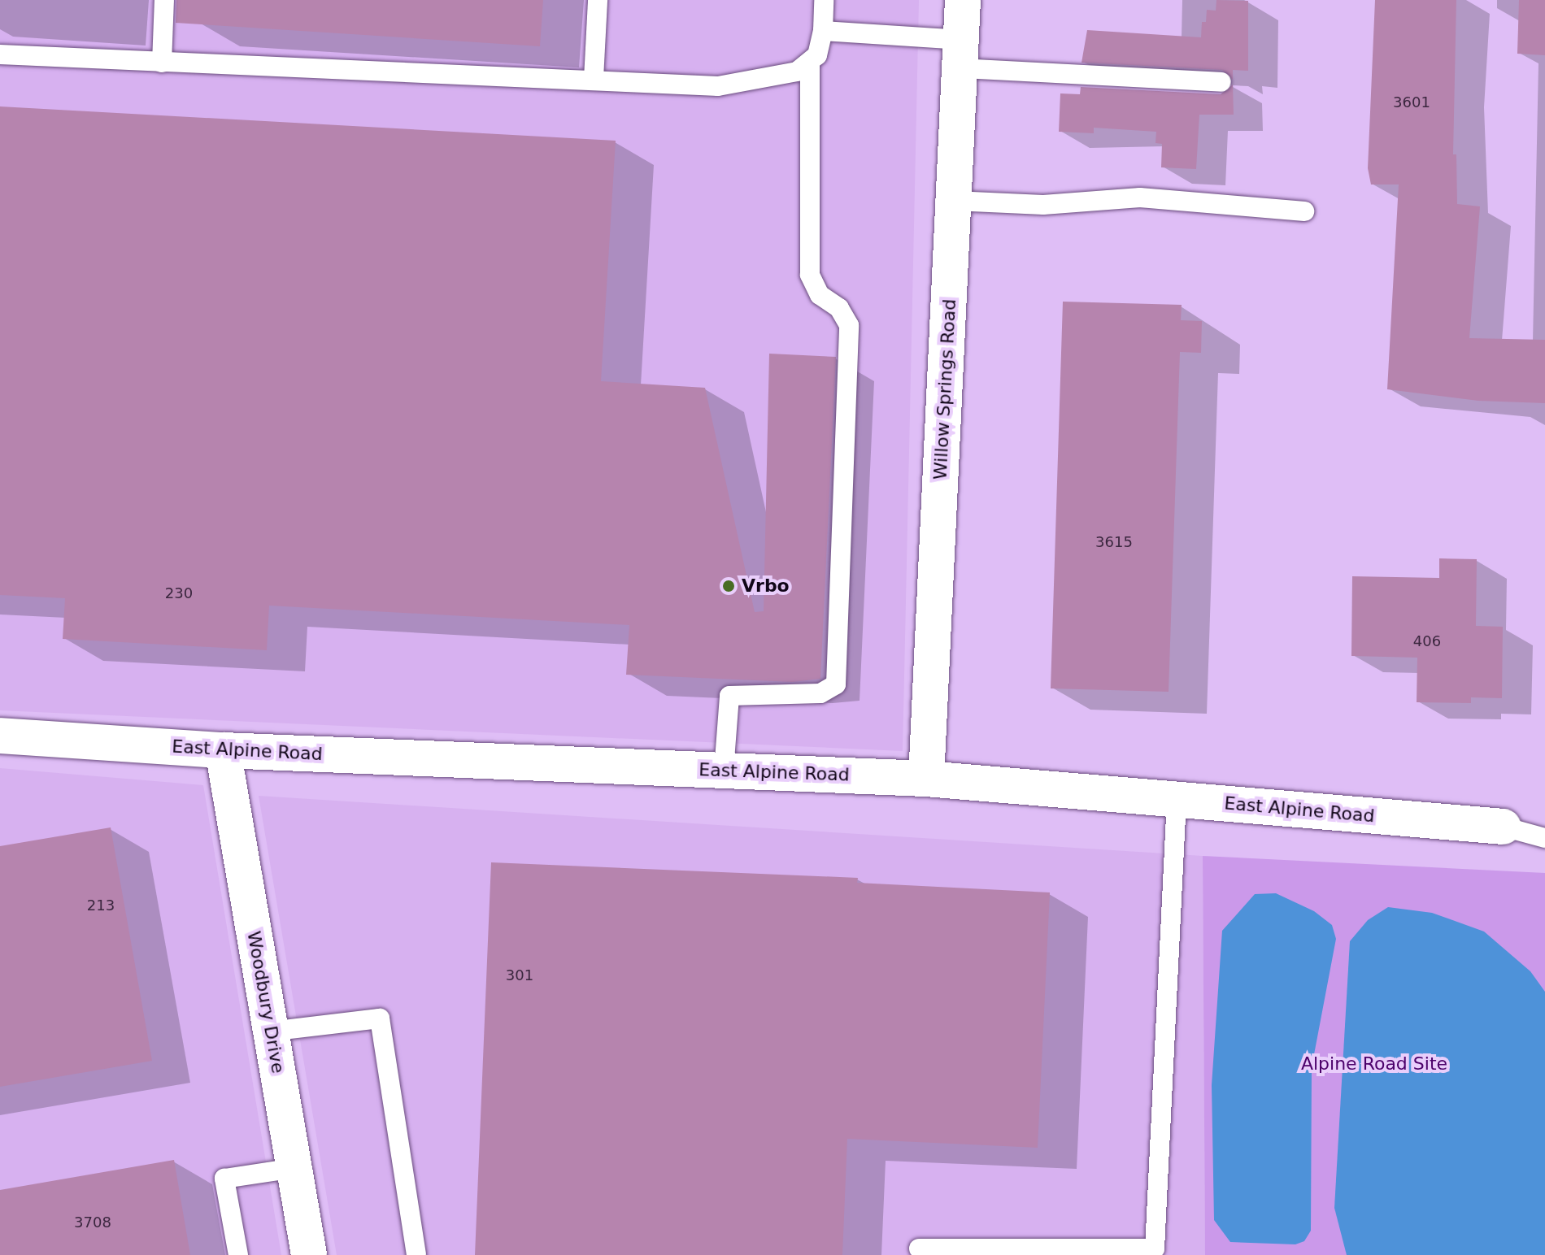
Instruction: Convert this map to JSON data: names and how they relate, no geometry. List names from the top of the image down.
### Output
{
  "streets": {
    "street": ["Willow Springs Road", "East Alpine Road", "Woodbury Drive"]
  },
  "crossings": [
    ["Willow Springs Road", "East Alpine Road"],
    ["East Alpine Road", "Woodbury Drive"]
  ],
  "parks": ["Alpine Road Site"],
  "places": ["Vrbo"],
  "house_numbers": [
    "3601",
    "3615",
    "230",
    "406",
    "213",
    "301",
    "3708"
  ]
}
